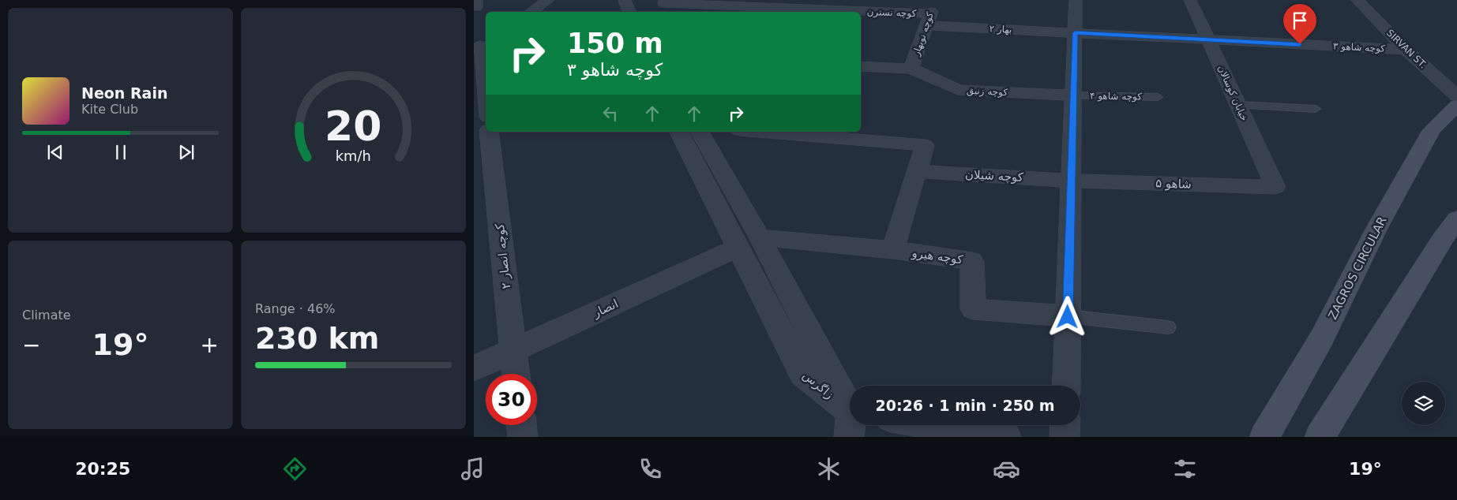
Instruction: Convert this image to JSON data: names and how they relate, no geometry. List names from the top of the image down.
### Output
{
  "streets": {
    "main road": ["ZAGROS CIRCULAR"],
    "street": [
      "کوچه نسترن",
      "بهار ۲",
      "کوچه نوبهار",
      "کوچه شاهو ۳",
      "SIRVAN ST.",
      "کوچه زنبق",
      "خیابان کوسالان",
      "کوچه شیلان",
      "شاهو ۵",
      "کوچه انصار ۲",
      "کوچه هیرو",
      "انصار",
      "زاگرس"
    ],
    "lane": ["کوچه شاهو ۴"]
  },
  "crossings": [
    ["کوچه نسترن", "بهار ۲"],
    ["کوچه نسترن", "کوچه نوبهار"],
    ["بهار ۲", "کوچه نوبهار"],
    ["بهار ۲", "کوچه شاهو ۳"],
    ["کوچه نوبهار", "کوچه زنبق"],
    ["کوچه شاهو ۳", "SIRVAN ST."],
    ["کوچه شاهو ۳", "خیابان کوسالان"],
    ["کوچه زنبق", "کوچه شاهو ۴"],
    ["خیابان کوسالان", "شاهو ۵"],
    ["کوچه شیلان", "شاهو ۵"],
    ["کوچه انصار ۲", "انصار"],
    ["کوچه هیرو", "زاگرس"],
    ["انصار", "زاگرس"]
  ],
  "page": {
    "turn": ["150 m", "کوچه شاهو ۳"],
    "song": ["Neon Rain", "Kite Club"],
    "tile": [
      "Climate",
      ["Range · 46%", "230 km"]
    ],
    "heat": ["−", "19°", "+"],
    "limit": "30",
    "trip": "20:26 · 1 min · 250 m",
    "tabs": ["20:25", "19°"],
    "gauge": ["20", "km/h"]
  }
}
